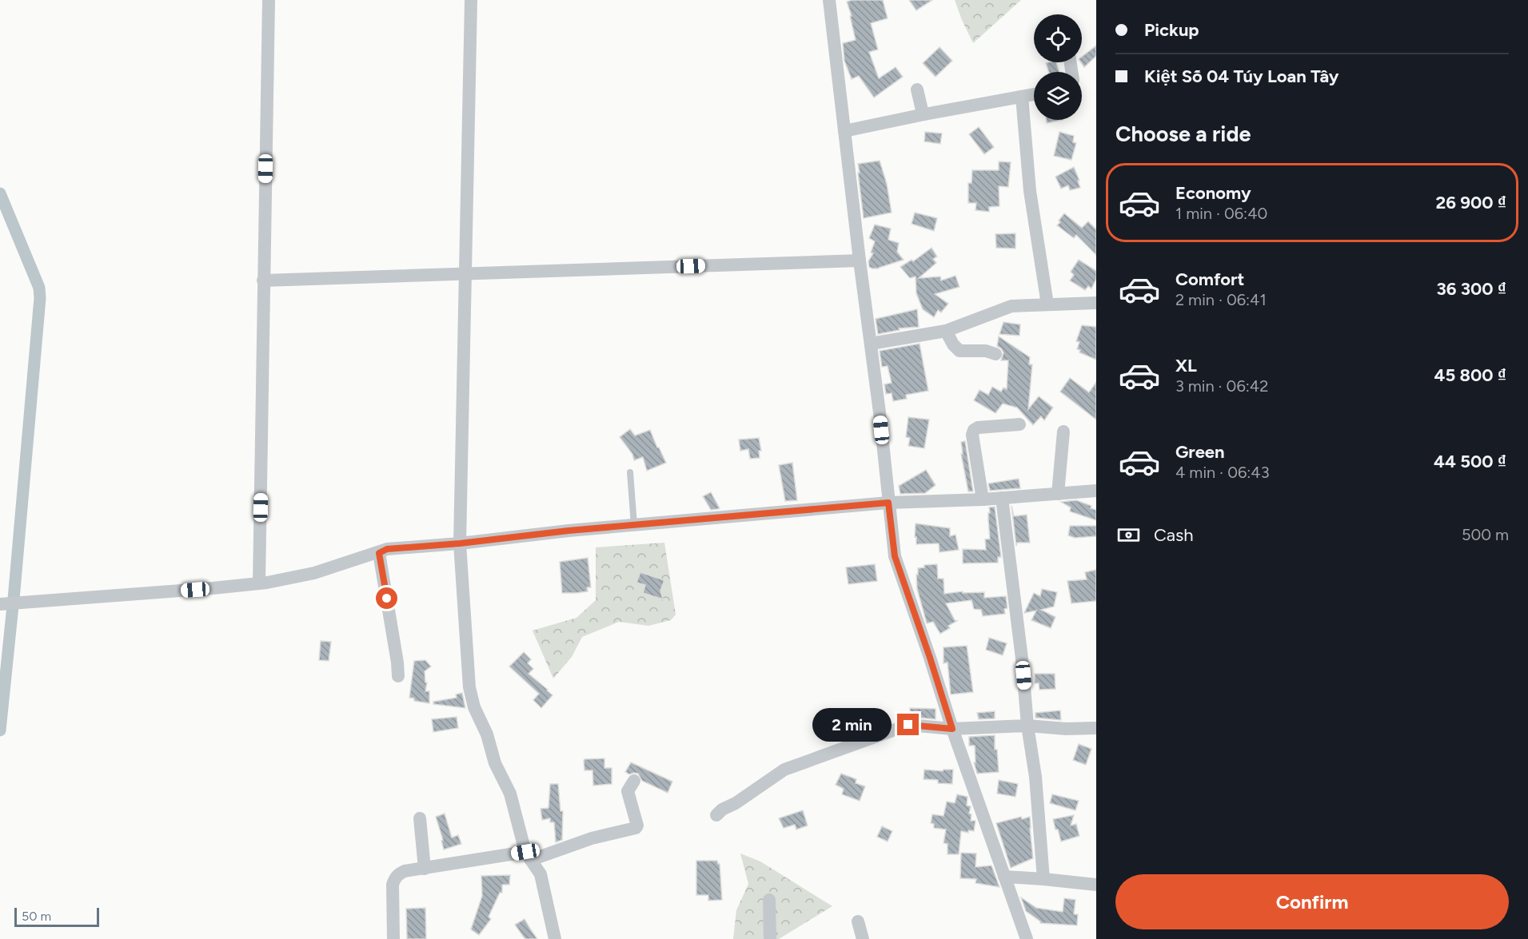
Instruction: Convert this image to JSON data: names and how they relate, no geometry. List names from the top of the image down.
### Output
{
  "scale_bar": "50 m",
  "page": {
    "banner": ["Pickup", "Kiệt Số 04 Túy Loan Tây"],
    "heading": "Choose a ride",
    "list": [
      {
        "name": "Economy",
        "note": "1 min · 06:40",
        "value": "26 900 ₫"
      },
      {
        "name": "Comfort",
        "note": "2 min · 06:41",
        "value": "36 300 ₫"
      },
      {
        "name": "XL",
        "note": "3 min · 06:42",
        "value": "45 800 ₫"
      },
      {
        "name": "Green",
        "note": "4 min · 06:43",
        "value": "44 500 ₫"
      }
    ],
    "pay": ["Cash", "500 m"],
    "bubble": "2 min",
    "buttons": "Confirm",
    "scale": "50 m"
  }
}
